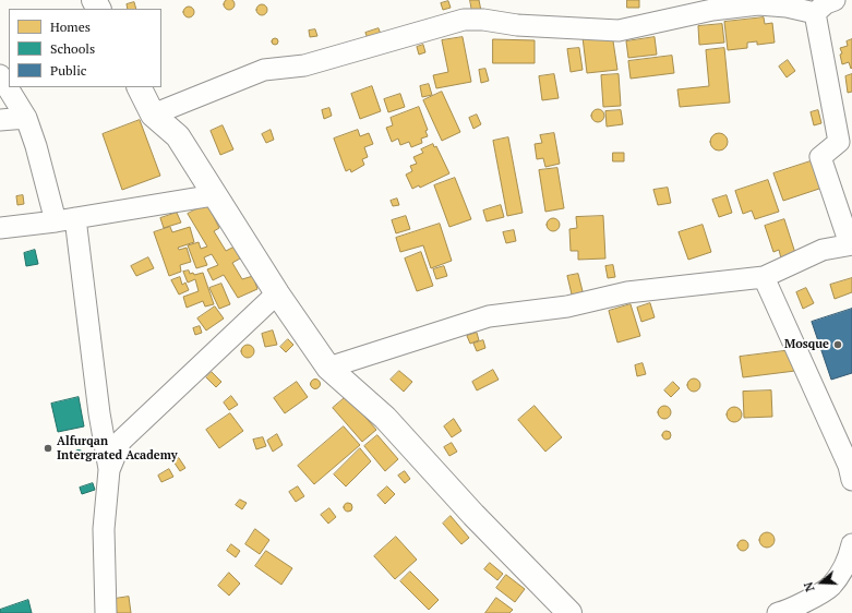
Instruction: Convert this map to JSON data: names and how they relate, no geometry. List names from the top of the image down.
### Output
{
  "places": ["Mosque", "Alfurqan Intergrated Academy"],
  "legend": ["Homes", "Schools", "Public"],
  "north": "left"
}
